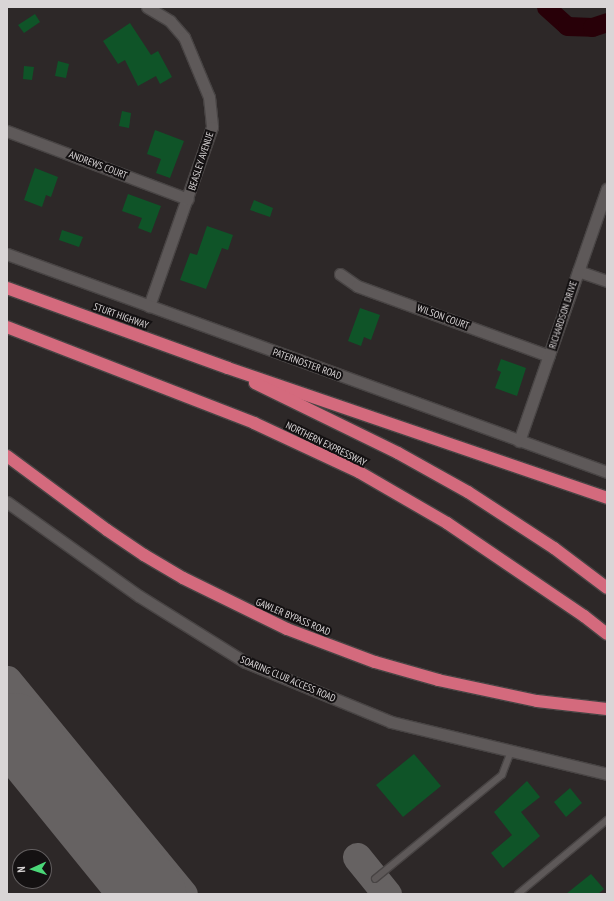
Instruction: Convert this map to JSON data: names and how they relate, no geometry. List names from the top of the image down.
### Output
{
  "streets": {
    "highway": ["STURT HIGHWAY", "NORTHERN EXPRESSWAY", "GAWLER BYPASS ROAD"],
    "street": [
      "BEASLEY AVENUE",
      "ANDREWS COURT",
      "RICHARDSON DRIVE",
      "WILSON COURT",
      "PATERNOSTER ROAD",
      "SOARING CLUB ACCESS ROAD"
    ]
  },
  "crossings": [
    ["BEASLEY AVENUE", "ANDREWS COURT"],
    ["BEASLEY AVENUE", "PATERNOSTER ROAD"],
    ["RICHARDSON DRIVE", "WILSON COURT"],
    ["RICHARDSON DRIVE", "PATERNOSTER ROAD"]
  ],
  "north": "left"
}
